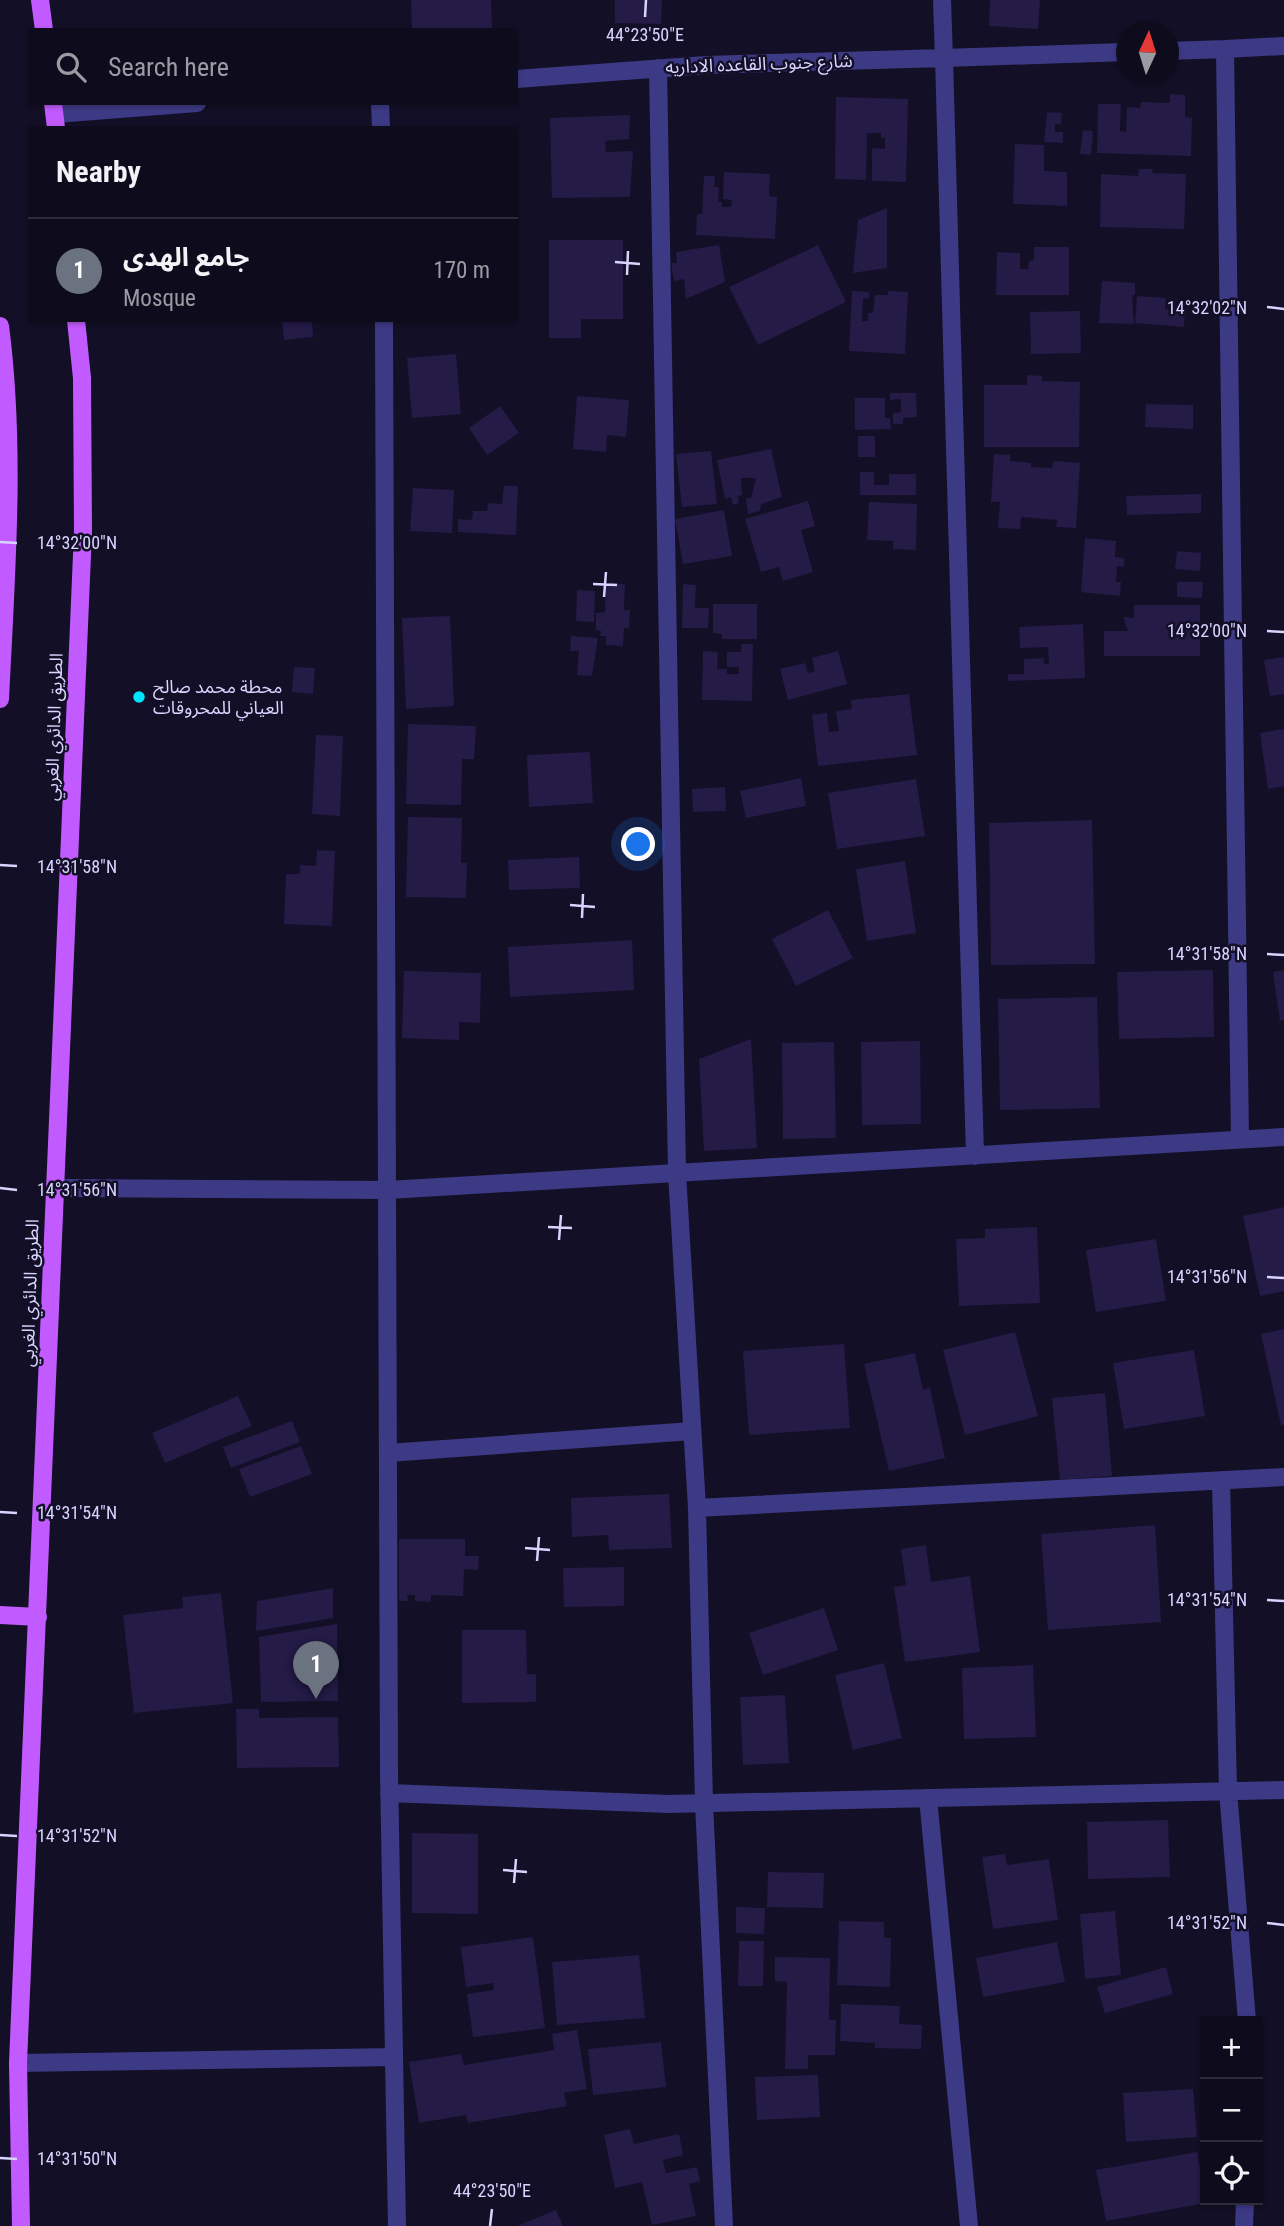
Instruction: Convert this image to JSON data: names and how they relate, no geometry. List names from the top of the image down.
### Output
{
  "streets": {
    "main road": ["الطريق الدائري الغربي"],
    "street": ["شارع جنوب القاعده الاداريه"]
  },
  "places": ["محطة محمد صالح العياني للمحروقات"],
  "north": "top",
  "page": {
    "search": "Search here",
    "heading": "Nearby",
    "list": [
      {
        "mark": "1",
        "name": "جامع الهدى",
        "note": "Mosque",
        "value": "170 m"
      }
    ],
    "pins": "1",
    "map_buttons": ["+", "−"]
  },
  "coordinates": [
    "44°23'50\"E",
    "14°32'02\"N",
    "14°32'00\"N",
    "14°31'58\"N",
    "14°31'56\"N",
    "14°31'54\"N",
    "14°31'52\"N",
    "14°31'50\"N"
  ]
}
